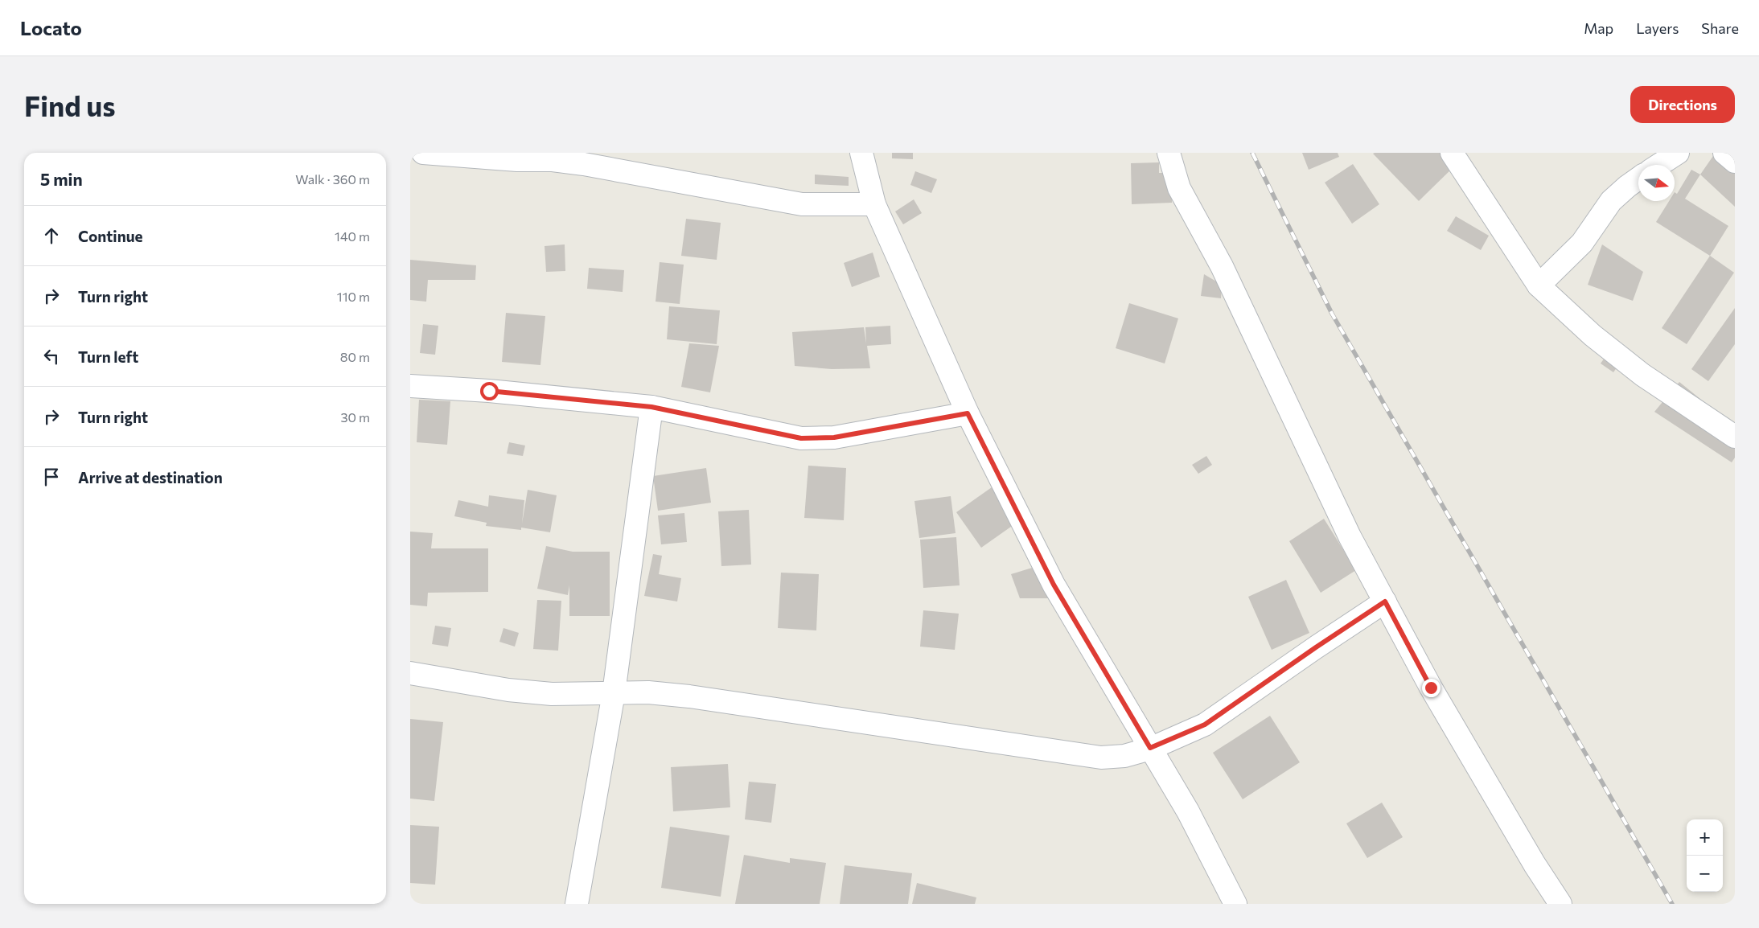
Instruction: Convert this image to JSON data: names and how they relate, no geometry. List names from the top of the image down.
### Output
{
  "north": "right",
  "page": {
    "header": "Locato",
    "nav": ["Map", "Layers", "Share"],
    "buttons": "Directions",
    "title": "Find us",
    "heading": ["5 min", "Walk · 360 m"],
    "list": [
      ["Continue", "140 m"],
      ["Turn right", "110 m"],
      ["Turn left", "80 m"],
      ["Turn right", "30 m"],
      "Arrive at destination"
    ],
    "map_buttons": ["+", "−"]
  }
}
